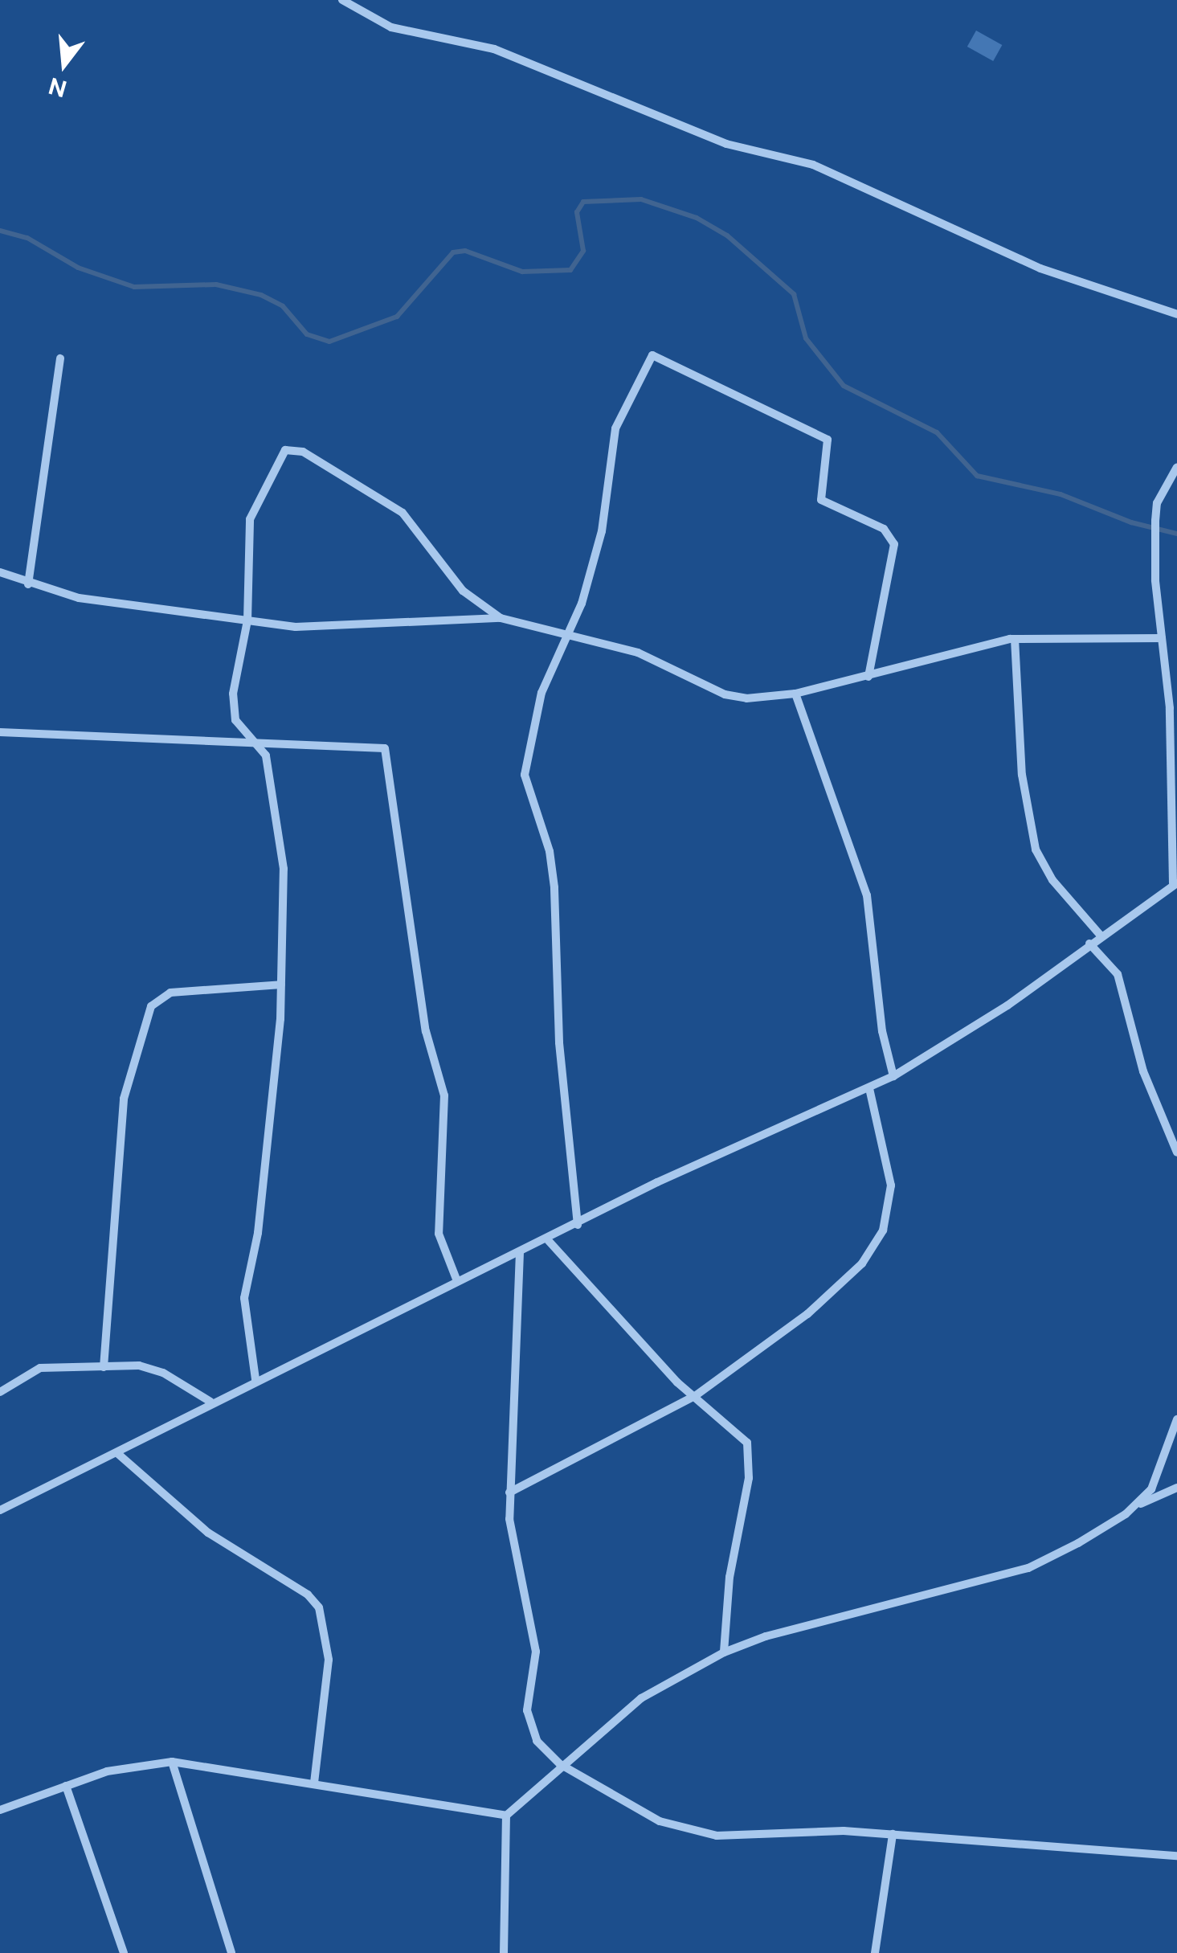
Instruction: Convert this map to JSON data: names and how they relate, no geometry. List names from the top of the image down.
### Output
{
  "north": "bottom"
}
